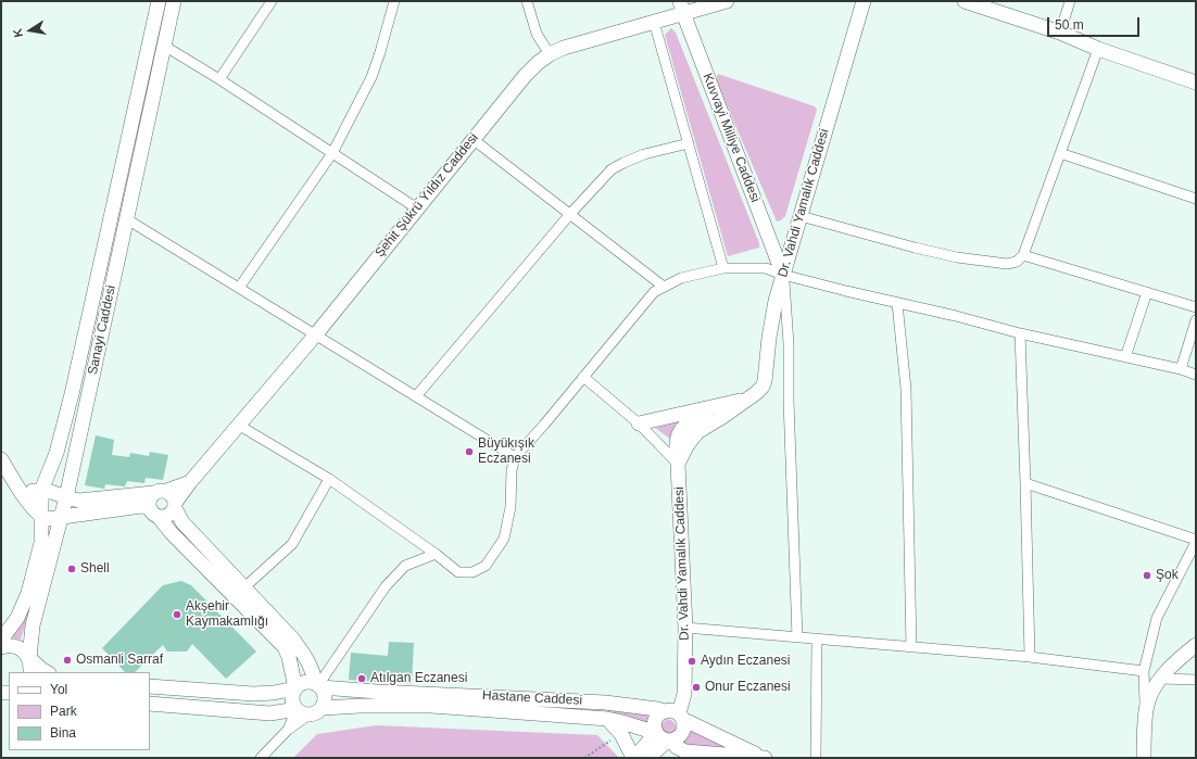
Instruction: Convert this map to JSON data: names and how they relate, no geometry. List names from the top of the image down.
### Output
{
  "streets": {
    "street": [
      "Kuvvayi Milliye Caddesi",
      "Şehit Şükrü Yıldız Caddesi",
      "Dr. Vahdi Yamalık Caddesi",
      "Sanayi Caddesi",
      "Hastane Caddesi"
    ]
  },
  "crossings": [
    ["Kuvvayi Milliye Caddesi", "Şehit Şükrü Yıldız Caddesi"],
    ["Kuvvayi Milliye Caddesi", "Dr. Vahdi Yamalık Caddesi"],
    ["Dr. Vahdi Yamalık Caddesi", "Hastane Caddesi"]
  ],
  "places": [
    "Büyükışık Eczanesi",
    "Shell",
    "Şok",
    "Akşehir Kaymakamlığı",
    "Osmanli Sarraf",
    "Aydın Eczanesi",
    "Atılgan Eczanesi",
    "Onur Eczanesi"
  ],
  "legend": ["Yol", "Park", "Bina"],
  "scale_bar": "50 m",
  "north": "left"
}
